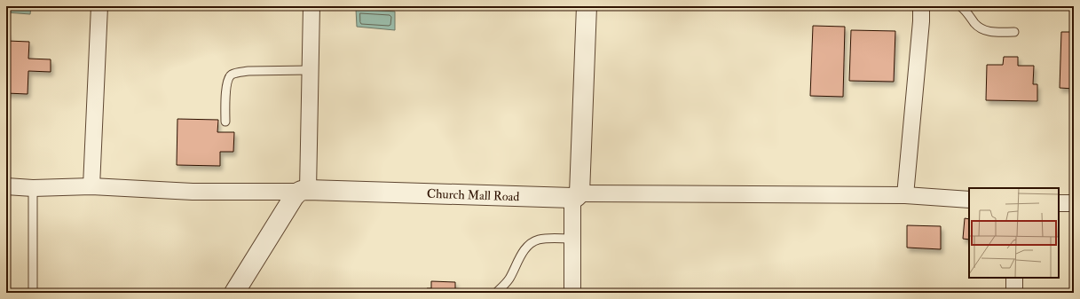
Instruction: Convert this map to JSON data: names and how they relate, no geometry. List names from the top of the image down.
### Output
{
  "streets": {
    "street": ["Church Mall Road"]
  }
}
